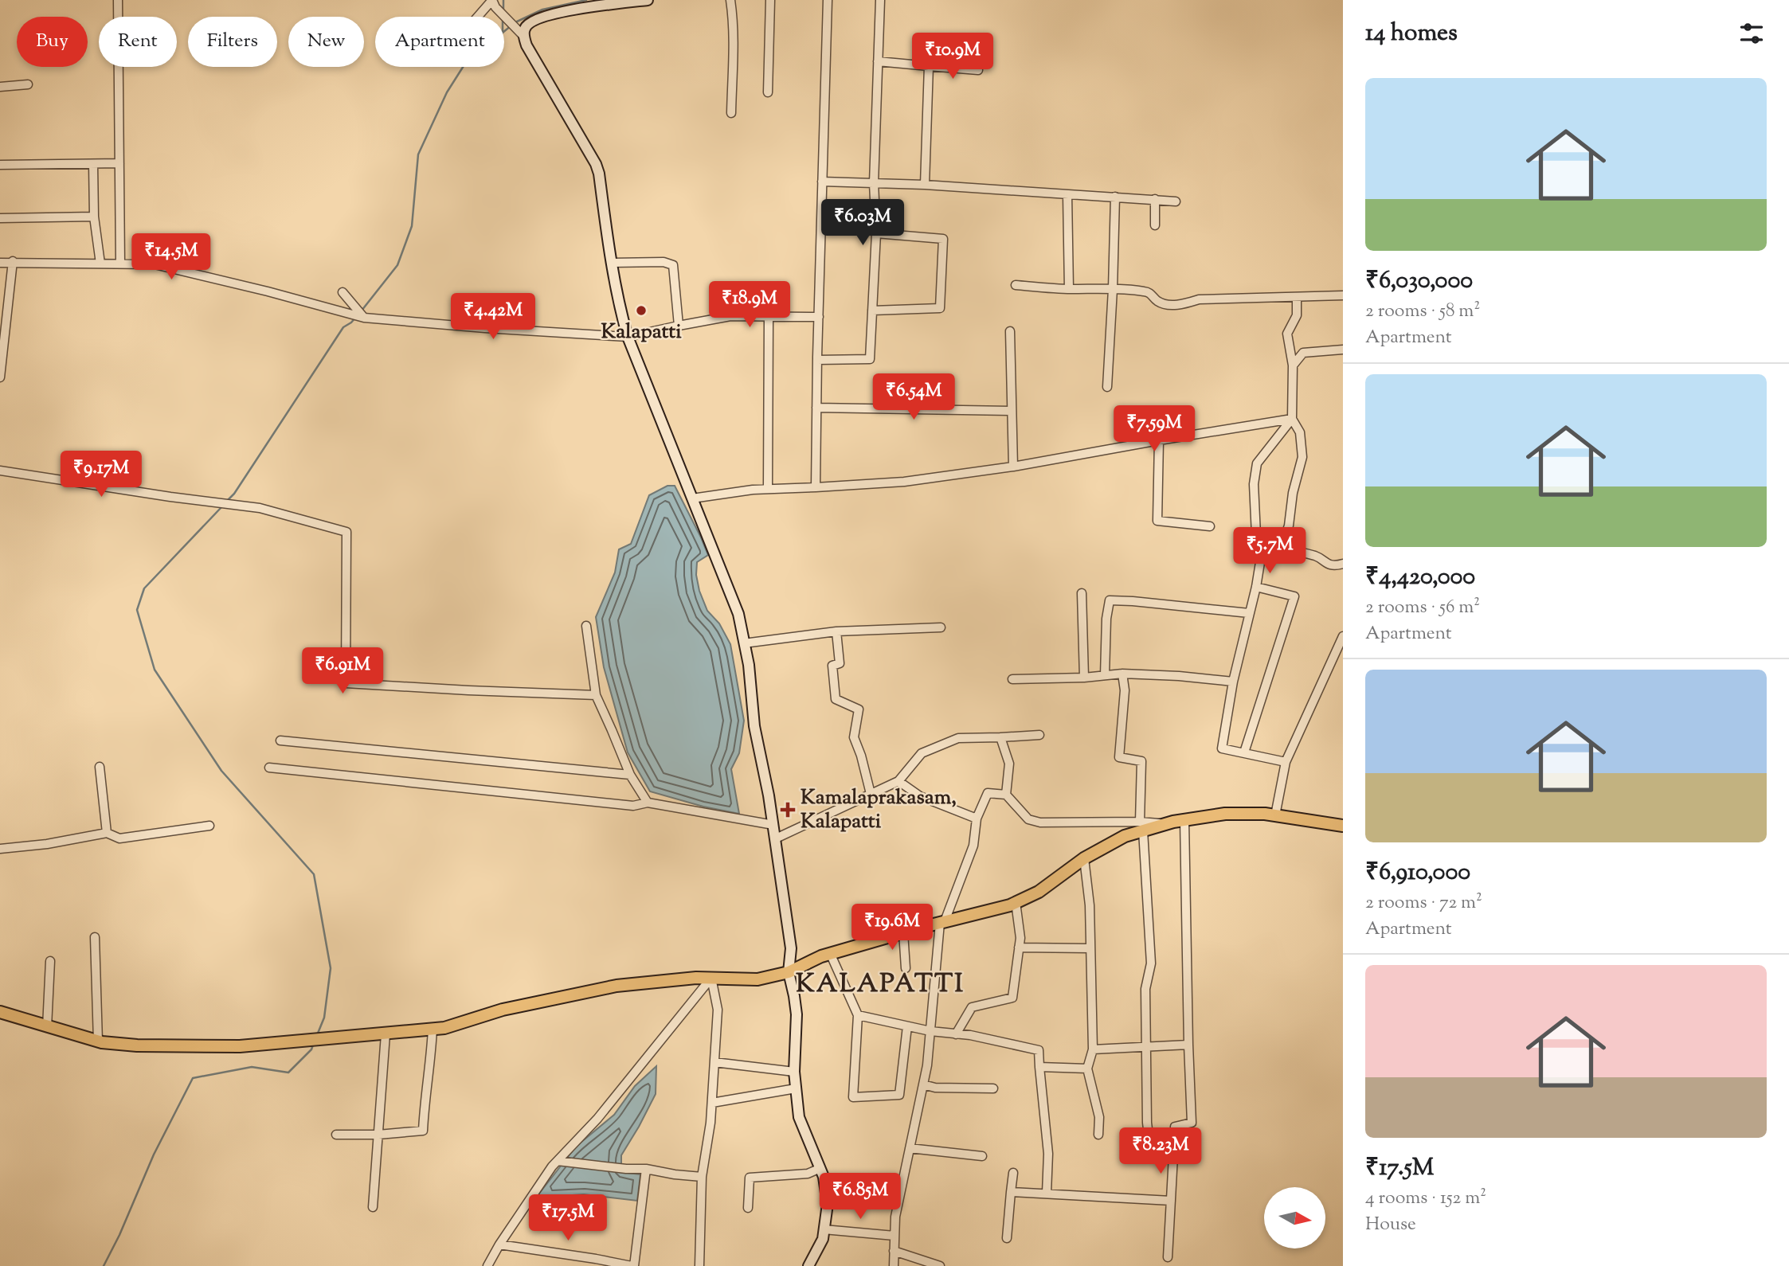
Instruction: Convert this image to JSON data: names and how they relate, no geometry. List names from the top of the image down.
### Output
{
  "districts": ["KALAPATTI"],
  "places": {
    "other": ["Kalapatti"],
    "health": ["Kamalaprakasam, Kalapatti"]
  },
  "north": "right",
  "page": {
    "heading": "14 homes",
    "chip": [
      "Buy",
      "Rent",
      "Filters",
      "New",
      "Apartment"
    ],
    "price": [
      "₹10.9M",
      "₹6.03M",
      "₹14.5M",
      "₹18.9M",
      "₹4.42M",
      "₹6.54M",
      "₹7.59M",
      "₹9.17M",
      "₹5.7M",
      "₹6.91M",
      "₹19.6M",
      "₹8.23M",
      "₹6.85M",
      "₹17.5M"
    ],
    "list": [
      {
        "name": "₹6,030,000",
        "note": "2 rooms · 58 m² · Apartment"
      },
      {
        "name": "₹4,420,000",
        "note": "2 rooms · 56 m² · Apartment"
      },
      {
        "name": "₹6,910,000",
        "note": "2 rooms · 72 m² · Apartment"
      },
      {
        "name": "₹17.5M",
        "note": "4 rooms · 152 m² · House"
      }
    ]
  }
}
